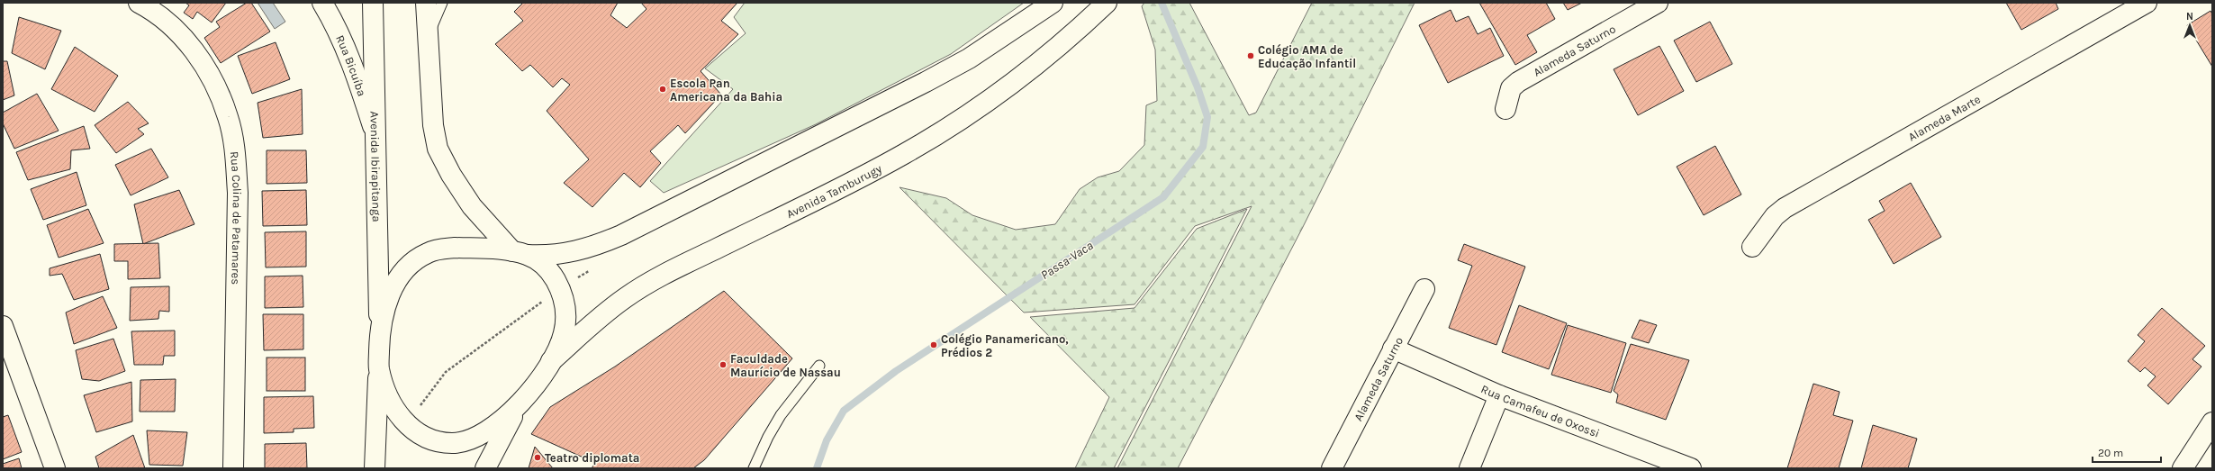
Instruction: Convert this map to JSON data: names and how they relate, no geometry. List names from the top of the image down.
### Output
{
  "streets": {
    "main road": [
      "Alameda Saturno",
      "Rua Bicuíba",
      "Alameda Marte",
      "Avenida Ibirapitanga",
      "Avenida Tamburugy",
      "Rua Colina de Patamares",
      "Rua Camafeu de Oxossi"
    ]
  },
  "crossings": [
    ["Alameda Saturno", "Rua Camafeu de Oxossi"],
    ["Rua Bicuíba", "Avenida Ibirapitanga"]
  ],
  "water": ["Passa-Vaca"],
  "places": [
    "Colégio AMA de Educação Infantil",
    "Escola Pan Americana da Bahia",
    "Colégio Panamericano, Prédios 2",
    "Faculdade Maurício de Nassau",
    "Teatro diplomata"
  ],
  "scale_bar": "20 m",
  "north": "top"
}
